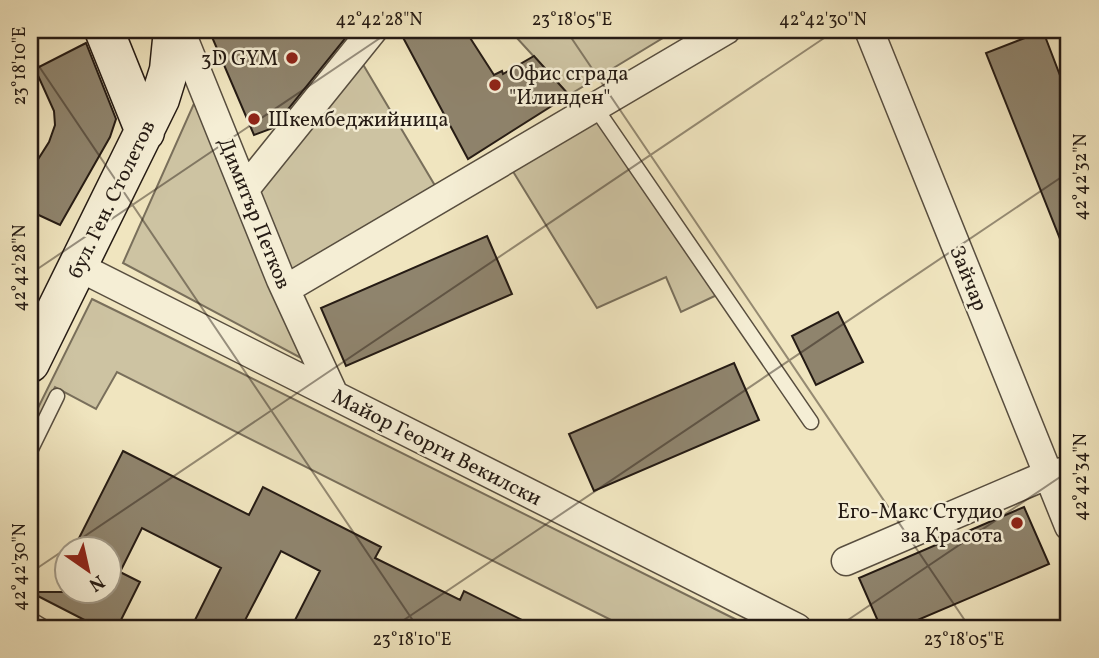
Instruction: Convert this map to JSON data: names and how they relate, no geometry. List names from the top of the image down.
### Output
{
  "streets": {
    "street": [
      "бул. Ген. Столетов",
      "Димитър Петков",
      "Зайчар",
      "Майор Георги Векилски"
    ]
  },
  "crossings": [
    ["бул. Ген. Столетов", "Майор Георги Векилски"],
    ["Димитър Петков", "Майор Георги Векилски"]
  ],
  "places": [
    "3D GYM",
    "Офис сграда \"Илинден\"",
    "Шкембеджийница",
    "Eго-Макс Студио за Красота"
  ],
  "north": "bottom right",
  "coordinates": [
    "42°42'28\"N",
    "23°18'05\"E",
    "42°42'30\"N",
    "23°18'10\"E",
    "42°42'32\"N",
    "42°42'34\"N"
  ]
}
